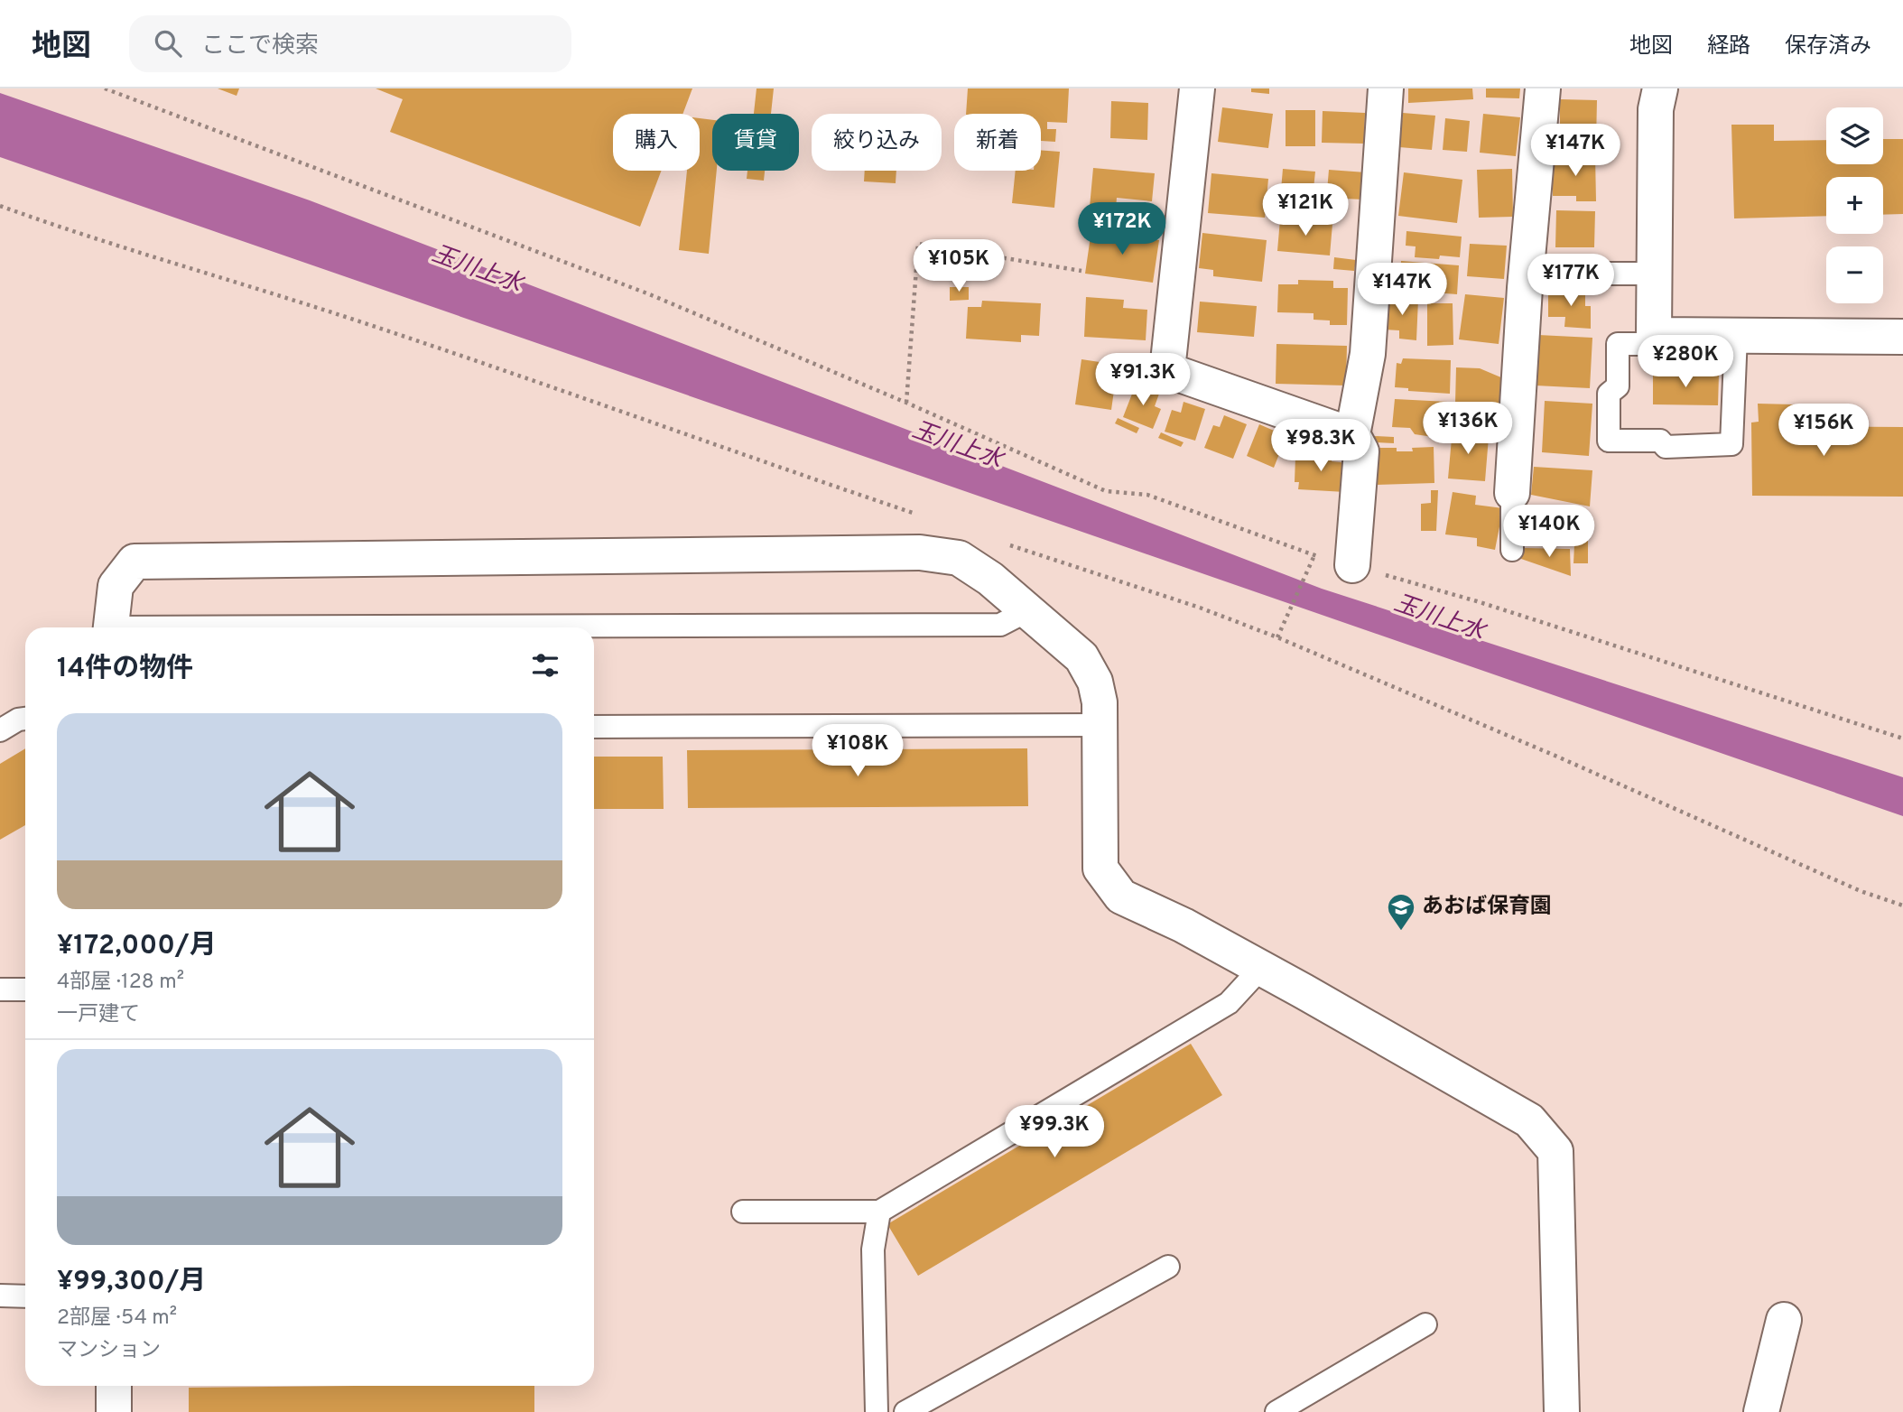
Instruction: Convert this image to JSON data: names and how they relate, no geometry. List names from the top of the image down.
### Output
{
  "water": ["玉川上水"],
  "places": {
    "school or university": ["あおば保育園"]
  },
  "page": {
    "header": "地図",
    "search": "ここで検索",
    "nav": ["地図", "経路", "保存済み"],
    "map_buttons": ["+", "−"],
    "chip": [
      "購入",
      "賃貸",
      "絞り込み",
      "新着"
    ],
    "price": [
      "¥147K",
      "¥121K",
      "¥172K",
      "¥105K",
      "¥177K",
      "¥147K",
      "¥280K",
      "¥91.3K",
      "¥136K",
      "¥156K",
      "¥98.3K",
      "¥140K",
      "¥108K",
      "¥99.3K"
    ],
    "heading": "14件の物件",
    "list": [
      {
        "name": "¥172,000/月",
        "note": "4部屋 · 128 m² · 一戸建て"
      },
      {
        "name": "¥99,300/月",
        "note": "2部屋 · 54 m² · マンション"
      }
    ]
  }
}
